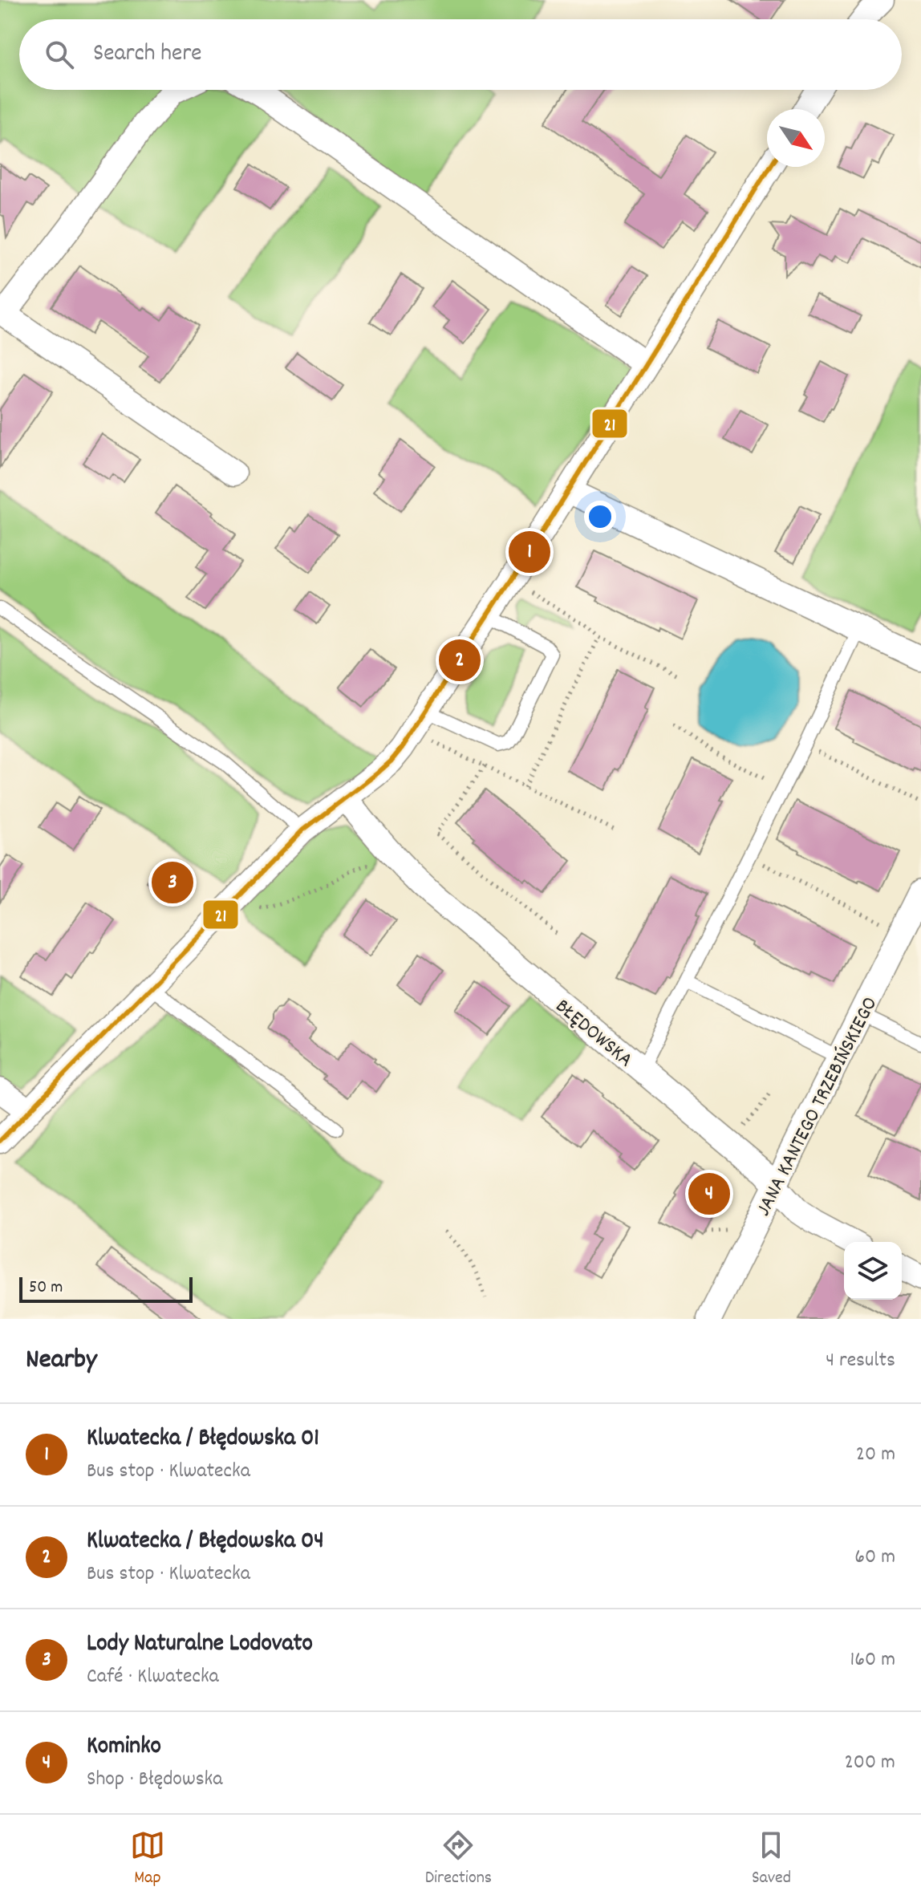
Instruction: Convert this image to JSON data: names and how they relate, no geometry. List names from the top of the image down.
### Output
{
  "streets": {
    "street": ["BŁĘDOWSKA", "JANA KANTEGO TRZEBIŃSKIEGO"]
  },
  "crossings": [
    ["BŁĘDOWSKA", "JANA KANTEGO TRZEBIŃSKIEGO"]
  ],
  "lines": ["transit line 21"],
  "scale_bar": "50 m",
  "north": "bottom right",
  "page": {
    "search": "Search here",
    "pins": [
      "1",
      "2",
      "3",
      "4"
    ],
    "scale": "50 m",
    "heading": ["Nearby", "4 results"],
    "list": [
      {
        "mark": "1",
        "name": "Klwatecka / Błędowska 01",
        "note": "Bus stop · Klwatecka",
        "value": "20 m"
      },
      {
        "mark": "2",
        "name": "Klwatecka / Błędowska 04",
        "note": "Bus stop · Klwatecka",
        "value": "60 m"
      },
      {
        "mark": "3",
        "name": "Lody Naturalne Lodovato",
        "note": "Café · Klwatecka",
        "value": "160 m"
      },
      {
        "mark": "4",
        "name": "Kominko",
        "note": "Shop · Błędowska",
        "value": "200 m"
      }
    ],
    "nav": ["Map", "Directions", "Saved"]
  }
}
